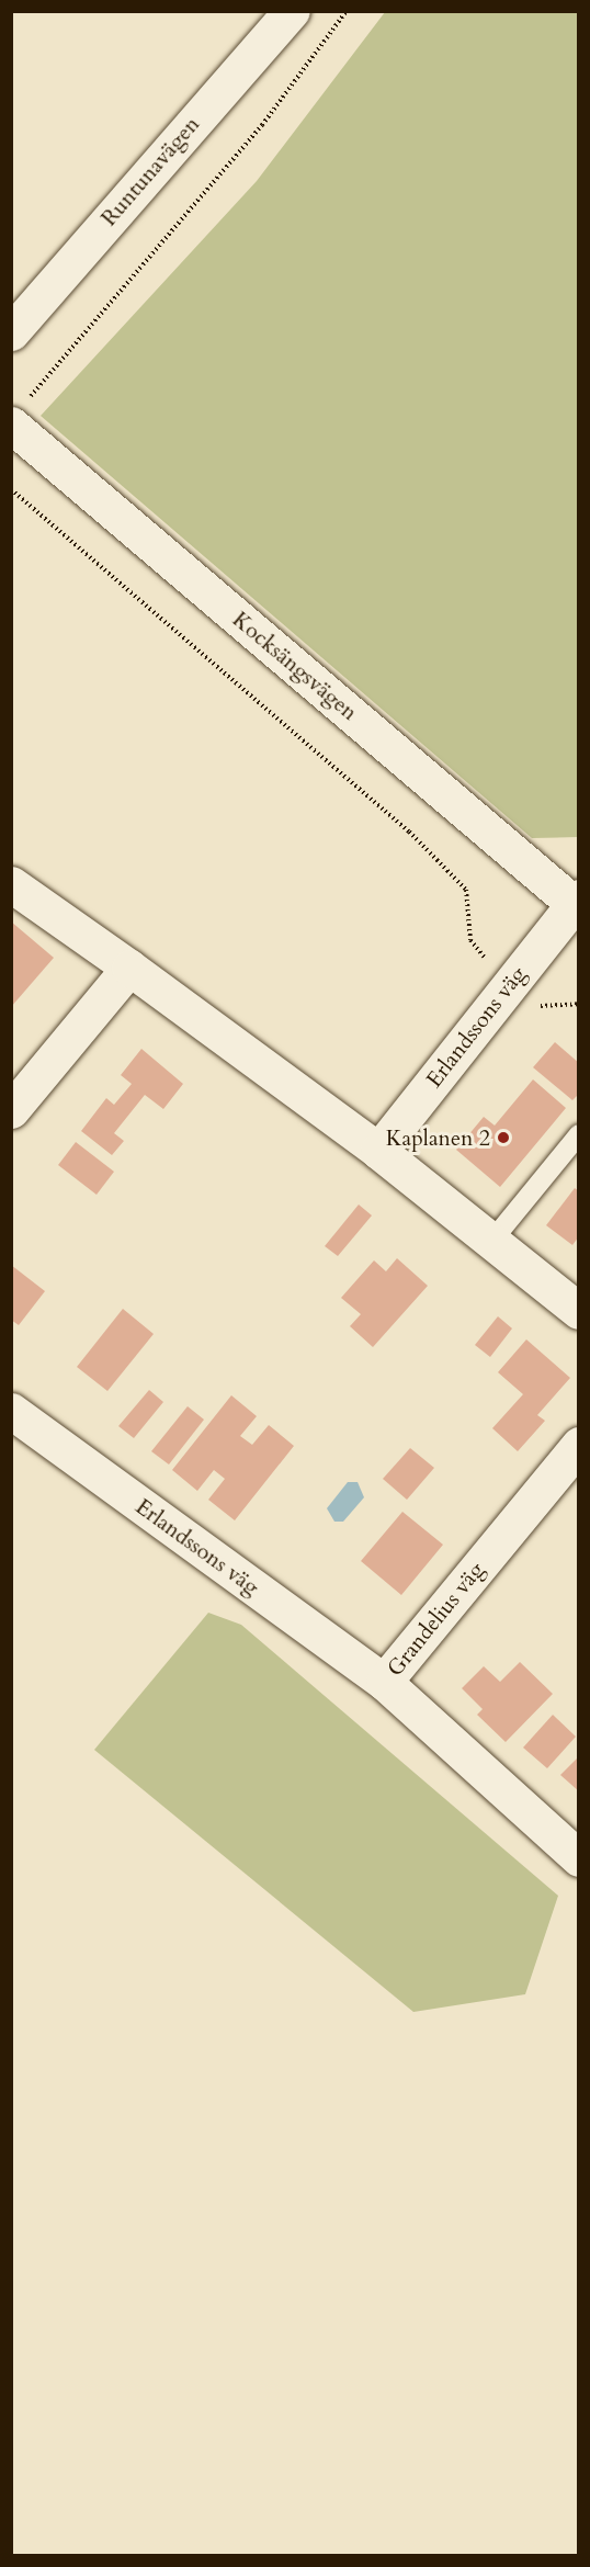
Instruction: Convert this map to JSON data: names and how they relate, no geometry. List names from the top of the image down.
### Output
{
  "streets": {
    "street": [
      "Runtunavägen",
      "Kocksängsvägen",
      "Erlandssons väg",
      "Grandelius väg"
    ]
  },
  "crossings": [
    ["Kocksängsvägen", "Erlandssons väg"],
    ["Erlandssons väg", "Grandelius väg"]
  ],
  "places": ["Kaplanen 2"]
}
